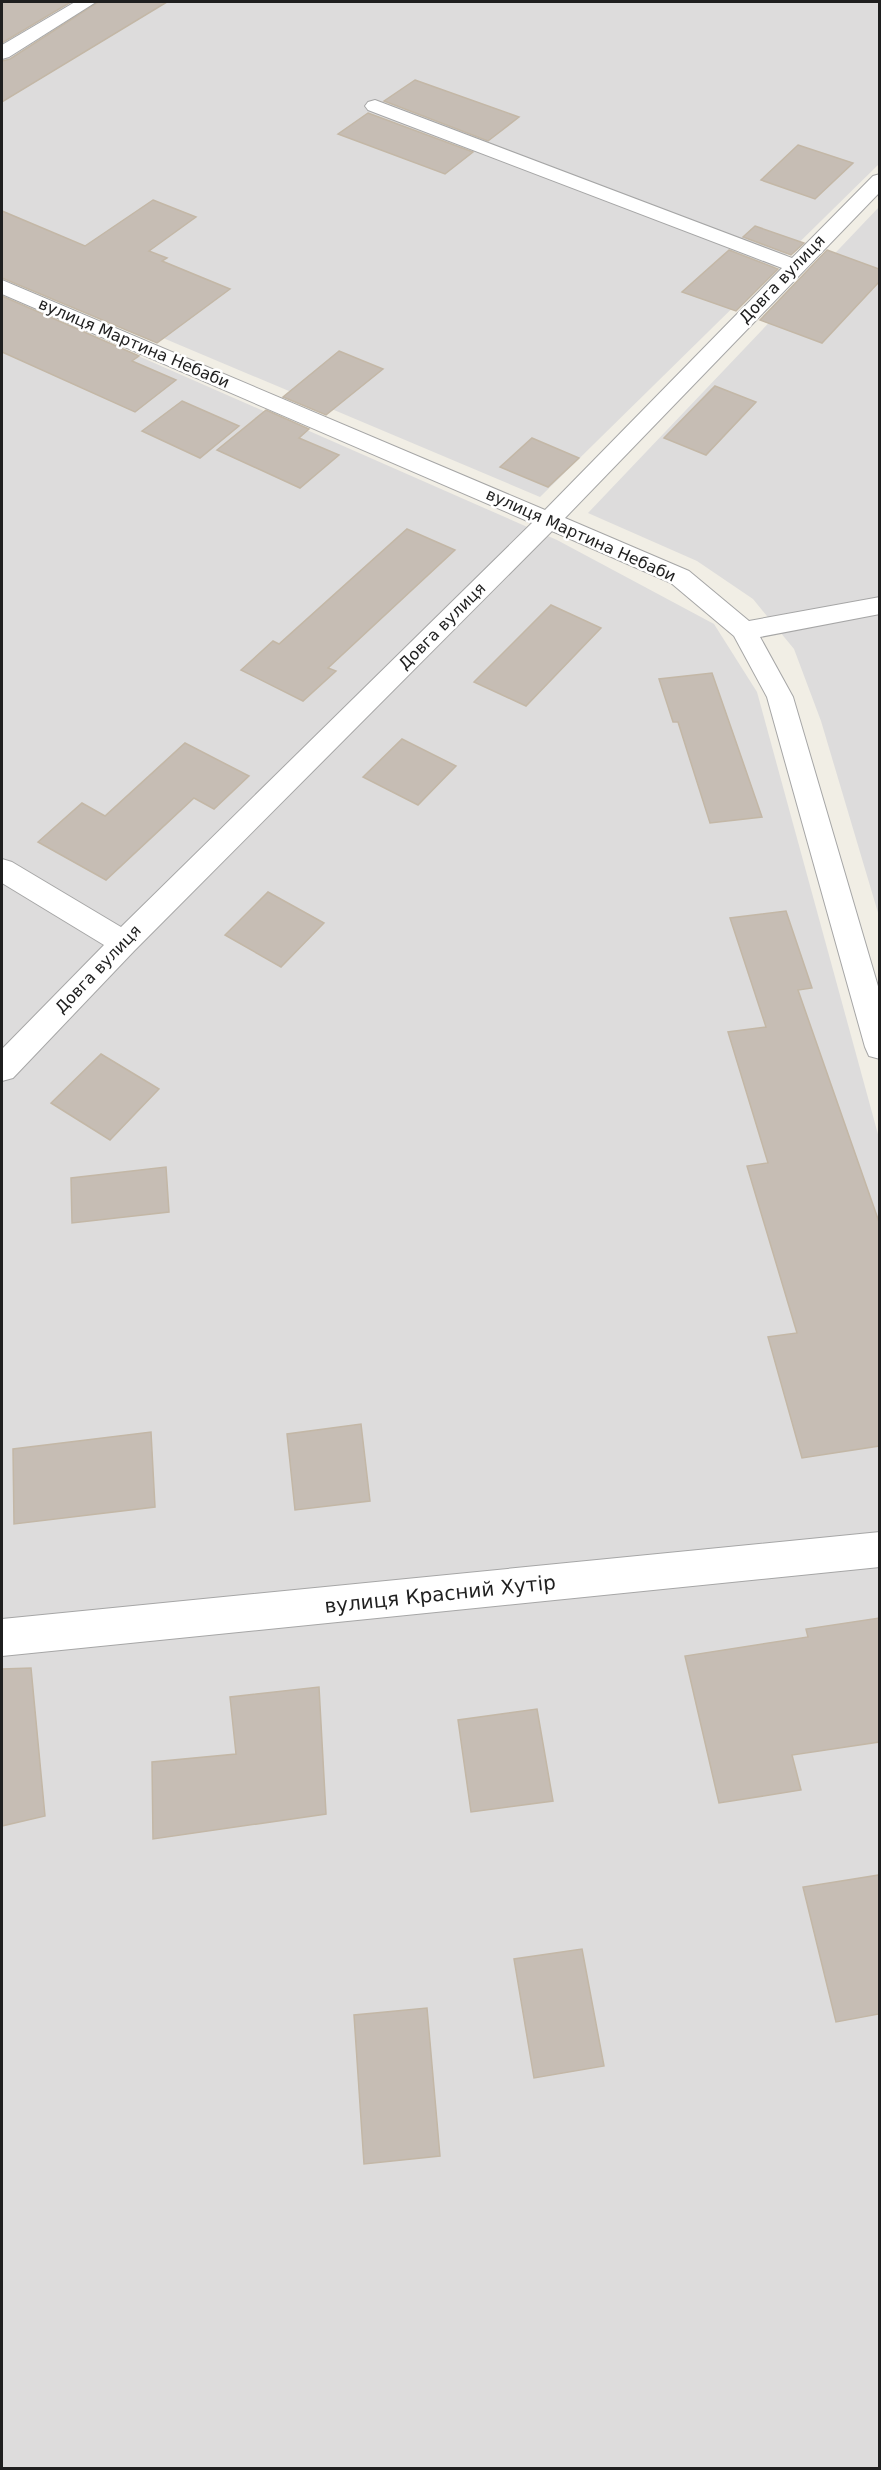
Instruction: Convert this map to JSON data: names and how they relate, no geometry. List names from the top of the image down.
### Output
{
  "streets": {
    "street": ["Довга вулиця", "вулиця Мартина Небаби", "вулиця Красний Хутір"]
  },
  "crossings": [
    ["Довга вулиця", "вулиця Мартина Небаби"]
  ]
}
